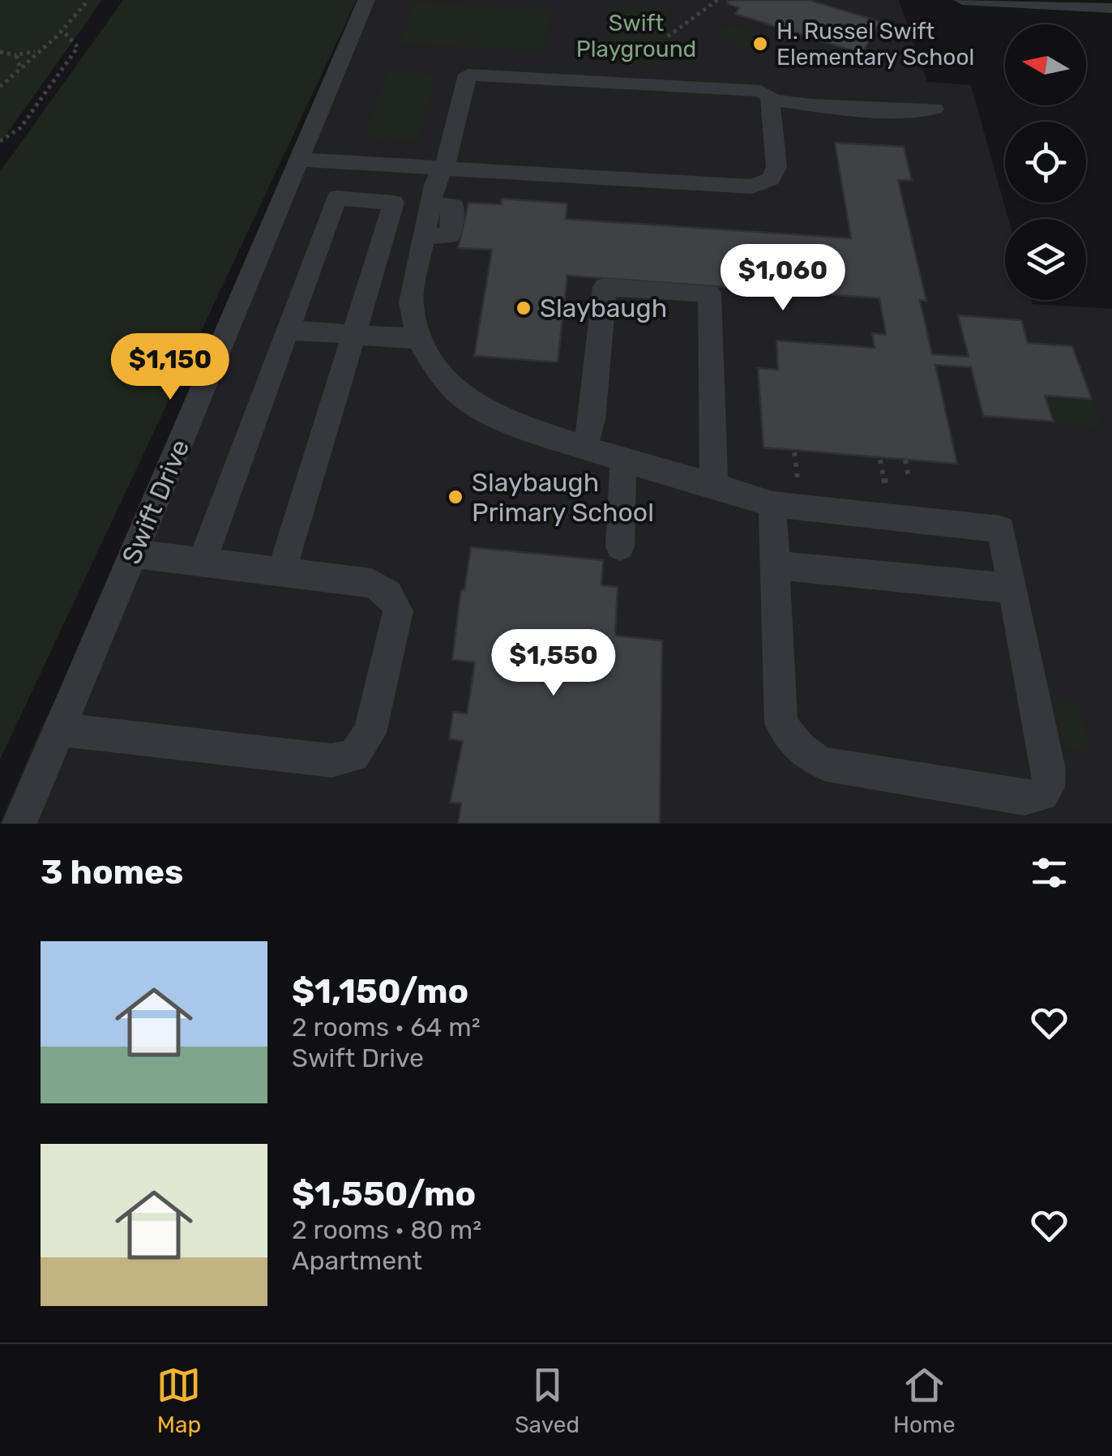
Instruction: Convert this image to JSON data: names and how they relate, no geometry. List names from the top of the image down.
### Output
{
  "streets": {
    "street": ["Swift Drive"]
  },
  "parks": ["Swift Playground"],
  "places": ["H. Russel Swift Elementary School", "Slaybaugh", "Slaybaugh Primary School"],
  "north": "left",
  "page": {
    "price": ["$1,060", "$1,150", "$1,550"],
    "heading": "3 homes",
    "list": [
      {
        "name": "$1,150/mo",
        "note": "2 rooms · 64 m² · Swift Drive"
      },
      {
        "name": "$1,550/mo",
        "note": "2 rooms · 80 m² · Apartment"
      }
    ],
    "tabs": ["Map", "Saved", "Home"]
  }
}
